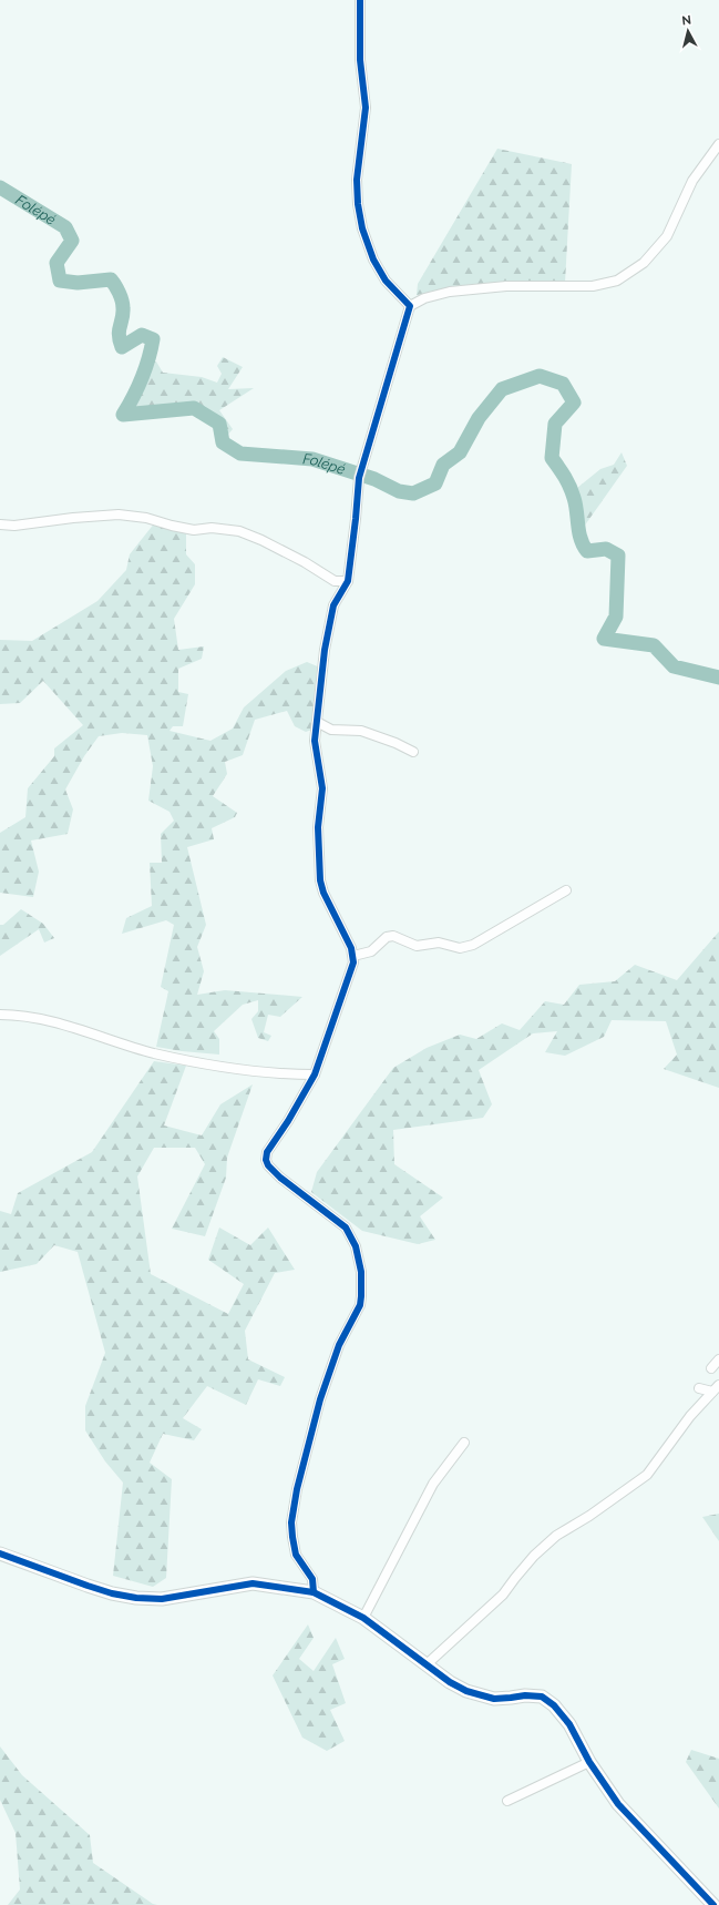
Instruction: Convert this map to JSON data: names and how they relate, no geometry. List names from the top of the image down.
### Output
{
  "water": ["Folépé"],
  "north": "top"
}
